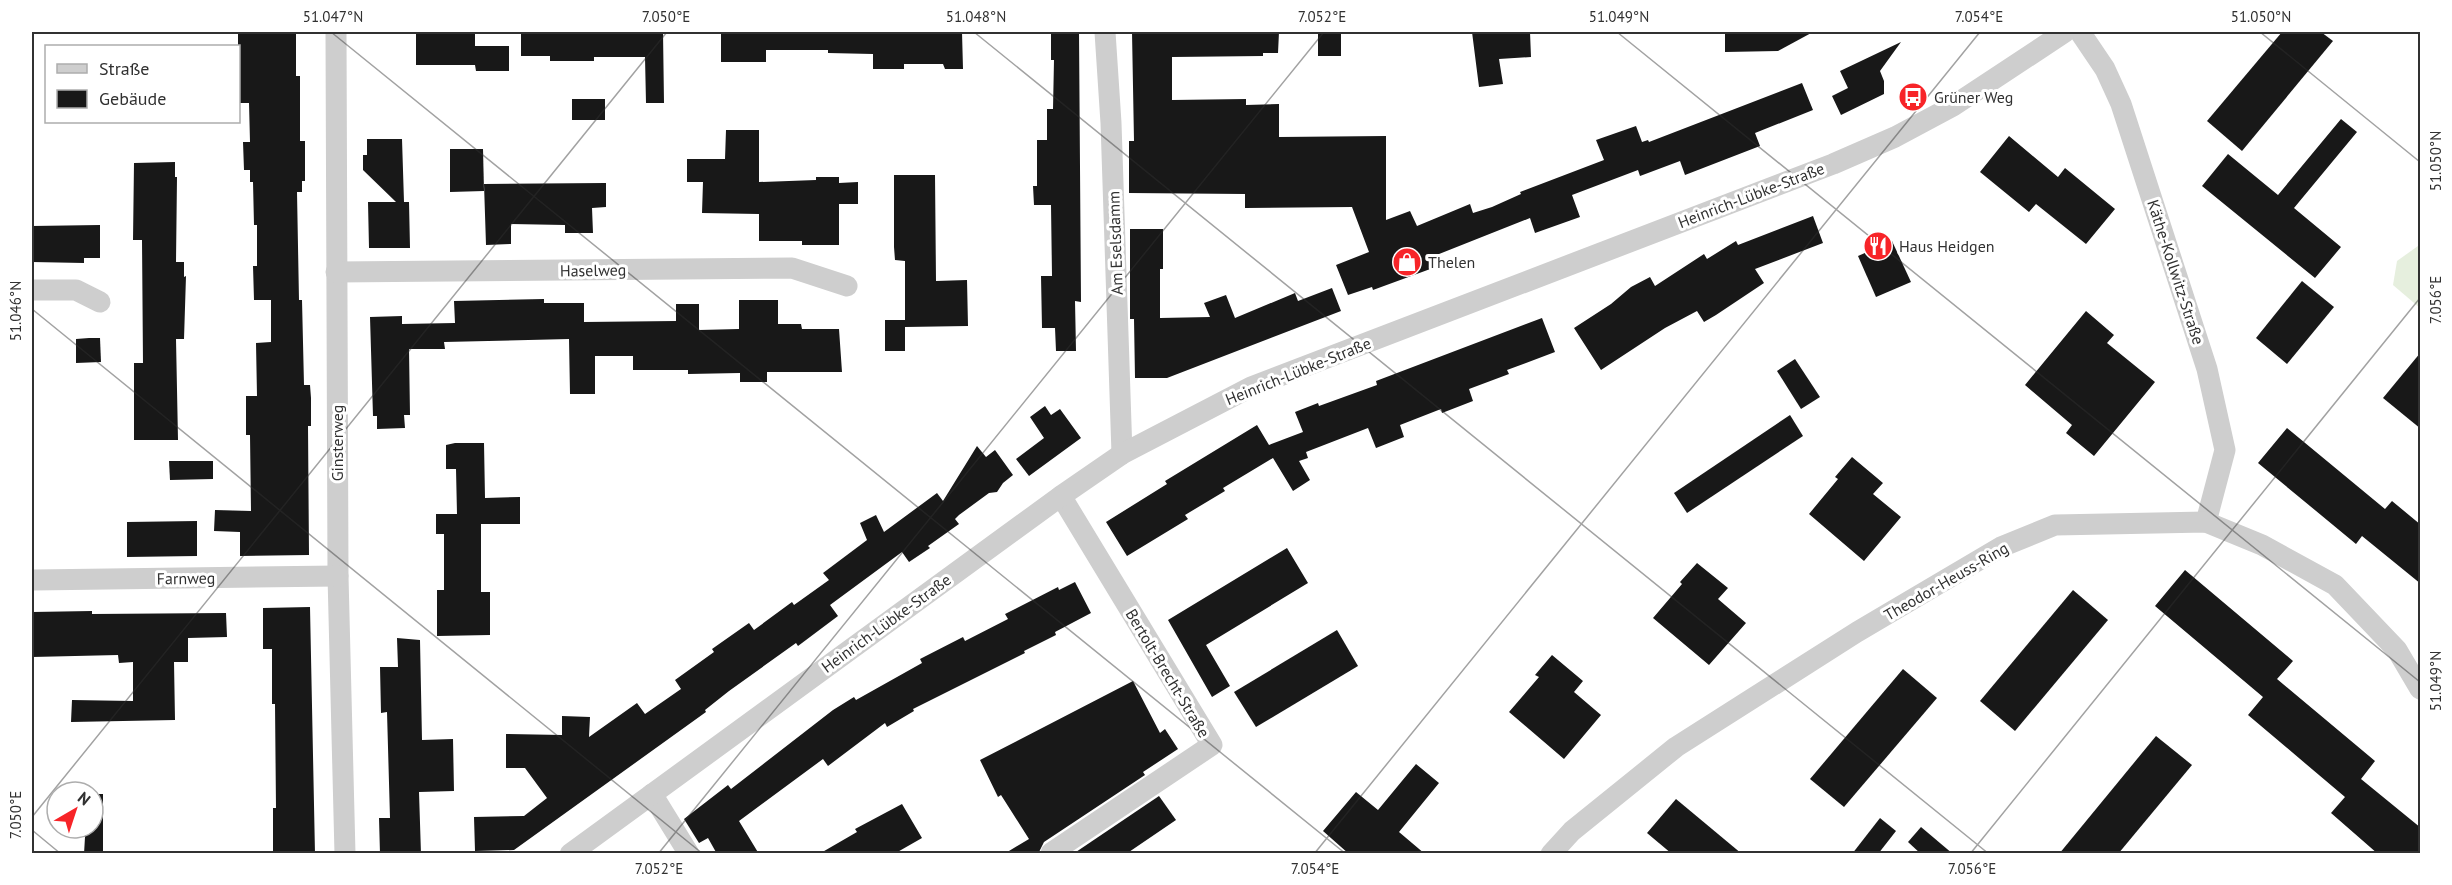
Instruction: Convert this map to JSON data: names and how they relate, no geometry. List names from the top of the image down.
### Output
{
  "streets": {
    "street": [
      "Heinrich-Lübke-Straße",
      "Am Eselsdamm",
      "Haselweg",
      "Käthe-Kollwitz-Straße",
      "Ginsterweg",
      "Farnweg",
      "Theodor-Heuss-Ring",
      "Bertolt-Brecht-Straße"
    ]
  },
  "crossings": [
    ["Heinrich-Lübke-Straße", "Am Eselsdamm"],
    ["Heinrich-Lübke-Straße", "Bertolt-Brecht-Straße"],
    ["Haselweg", "Ginsterweg"],
    ["Käthe-Kollwitz-Straße", "Theodor-Heuss-Ring"],
    ["Ginsterweg", "Farnweg"]
  ],
  "places": {
    "bus stop": ["Grüner Weg"],
    "restaurant": ["Haus Heidgen"],
    "shop": ["Thelen"]
  },
  "legend": ["Straße", "Gebäude"],
  "north": "top right",
  "coordinates": [
    "51.047°N",
    "7.050°E",
    "51.048°N",
    "7.052°E",
    "51.049°N",
    "7.054°E",
    "51.050°N",
    "7.056°E",
    "51.046°N"
  ]
}
